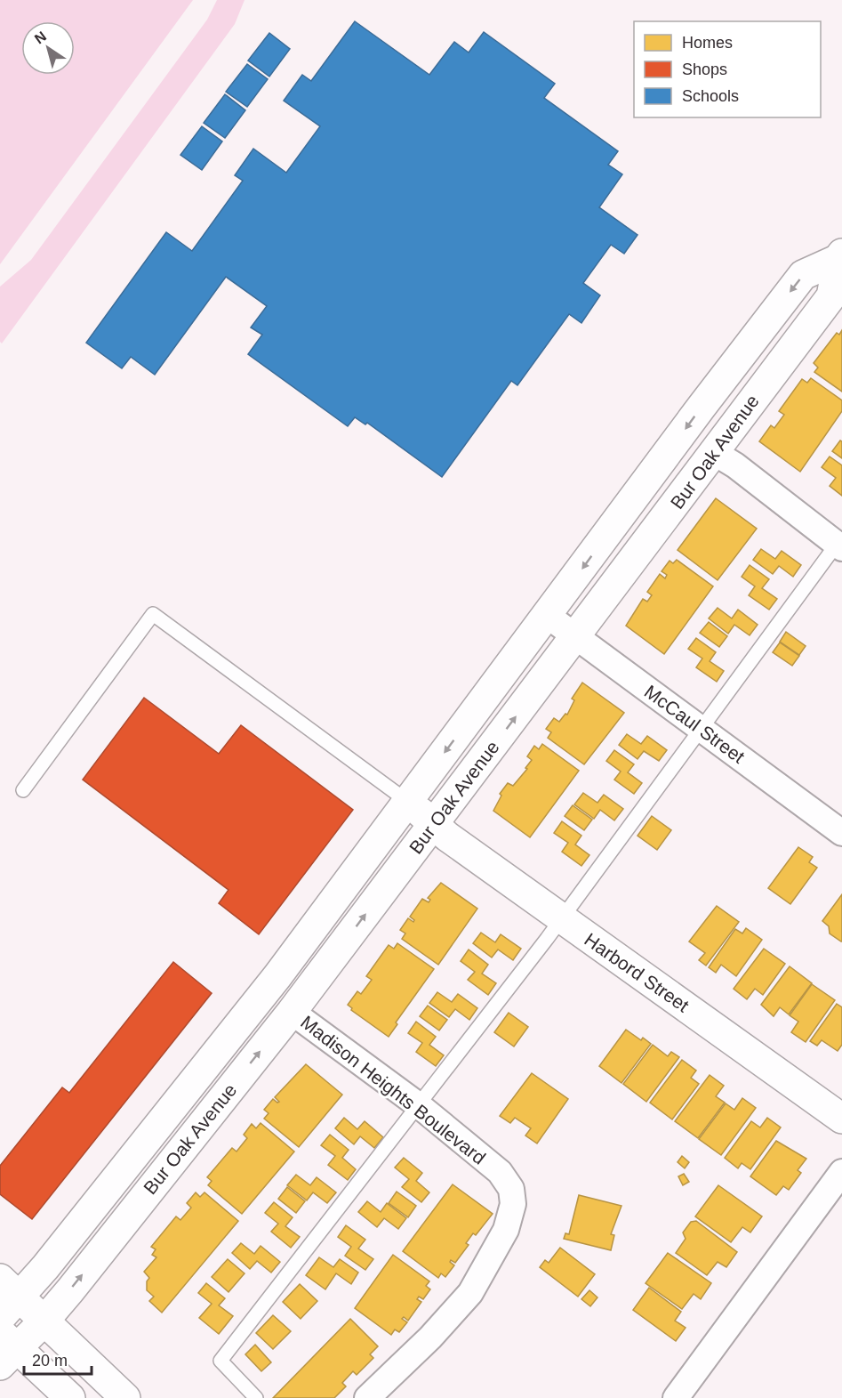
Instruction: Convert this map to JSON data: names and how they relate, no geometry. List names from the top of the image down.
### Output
{
  "streets": {
    "street": [
      "Bur Oak Avenue",
      "McCaul Street",
      "Harbord Street",
      "Madison Heights Boulevard"
    ]
  },
  "crossings": [
    ["Bur Oak Avenue", "McCaul Street"],
    ["Bur Oak Avenue", "Harbord Street"],
    ["Bur Oak Avenue", "Madison Heights Boulevard"]
  ],
  "legend": ["Homes", "Shops", "Schools"],
  "scale_bar": "20 m",
  "north": "top left"
}
